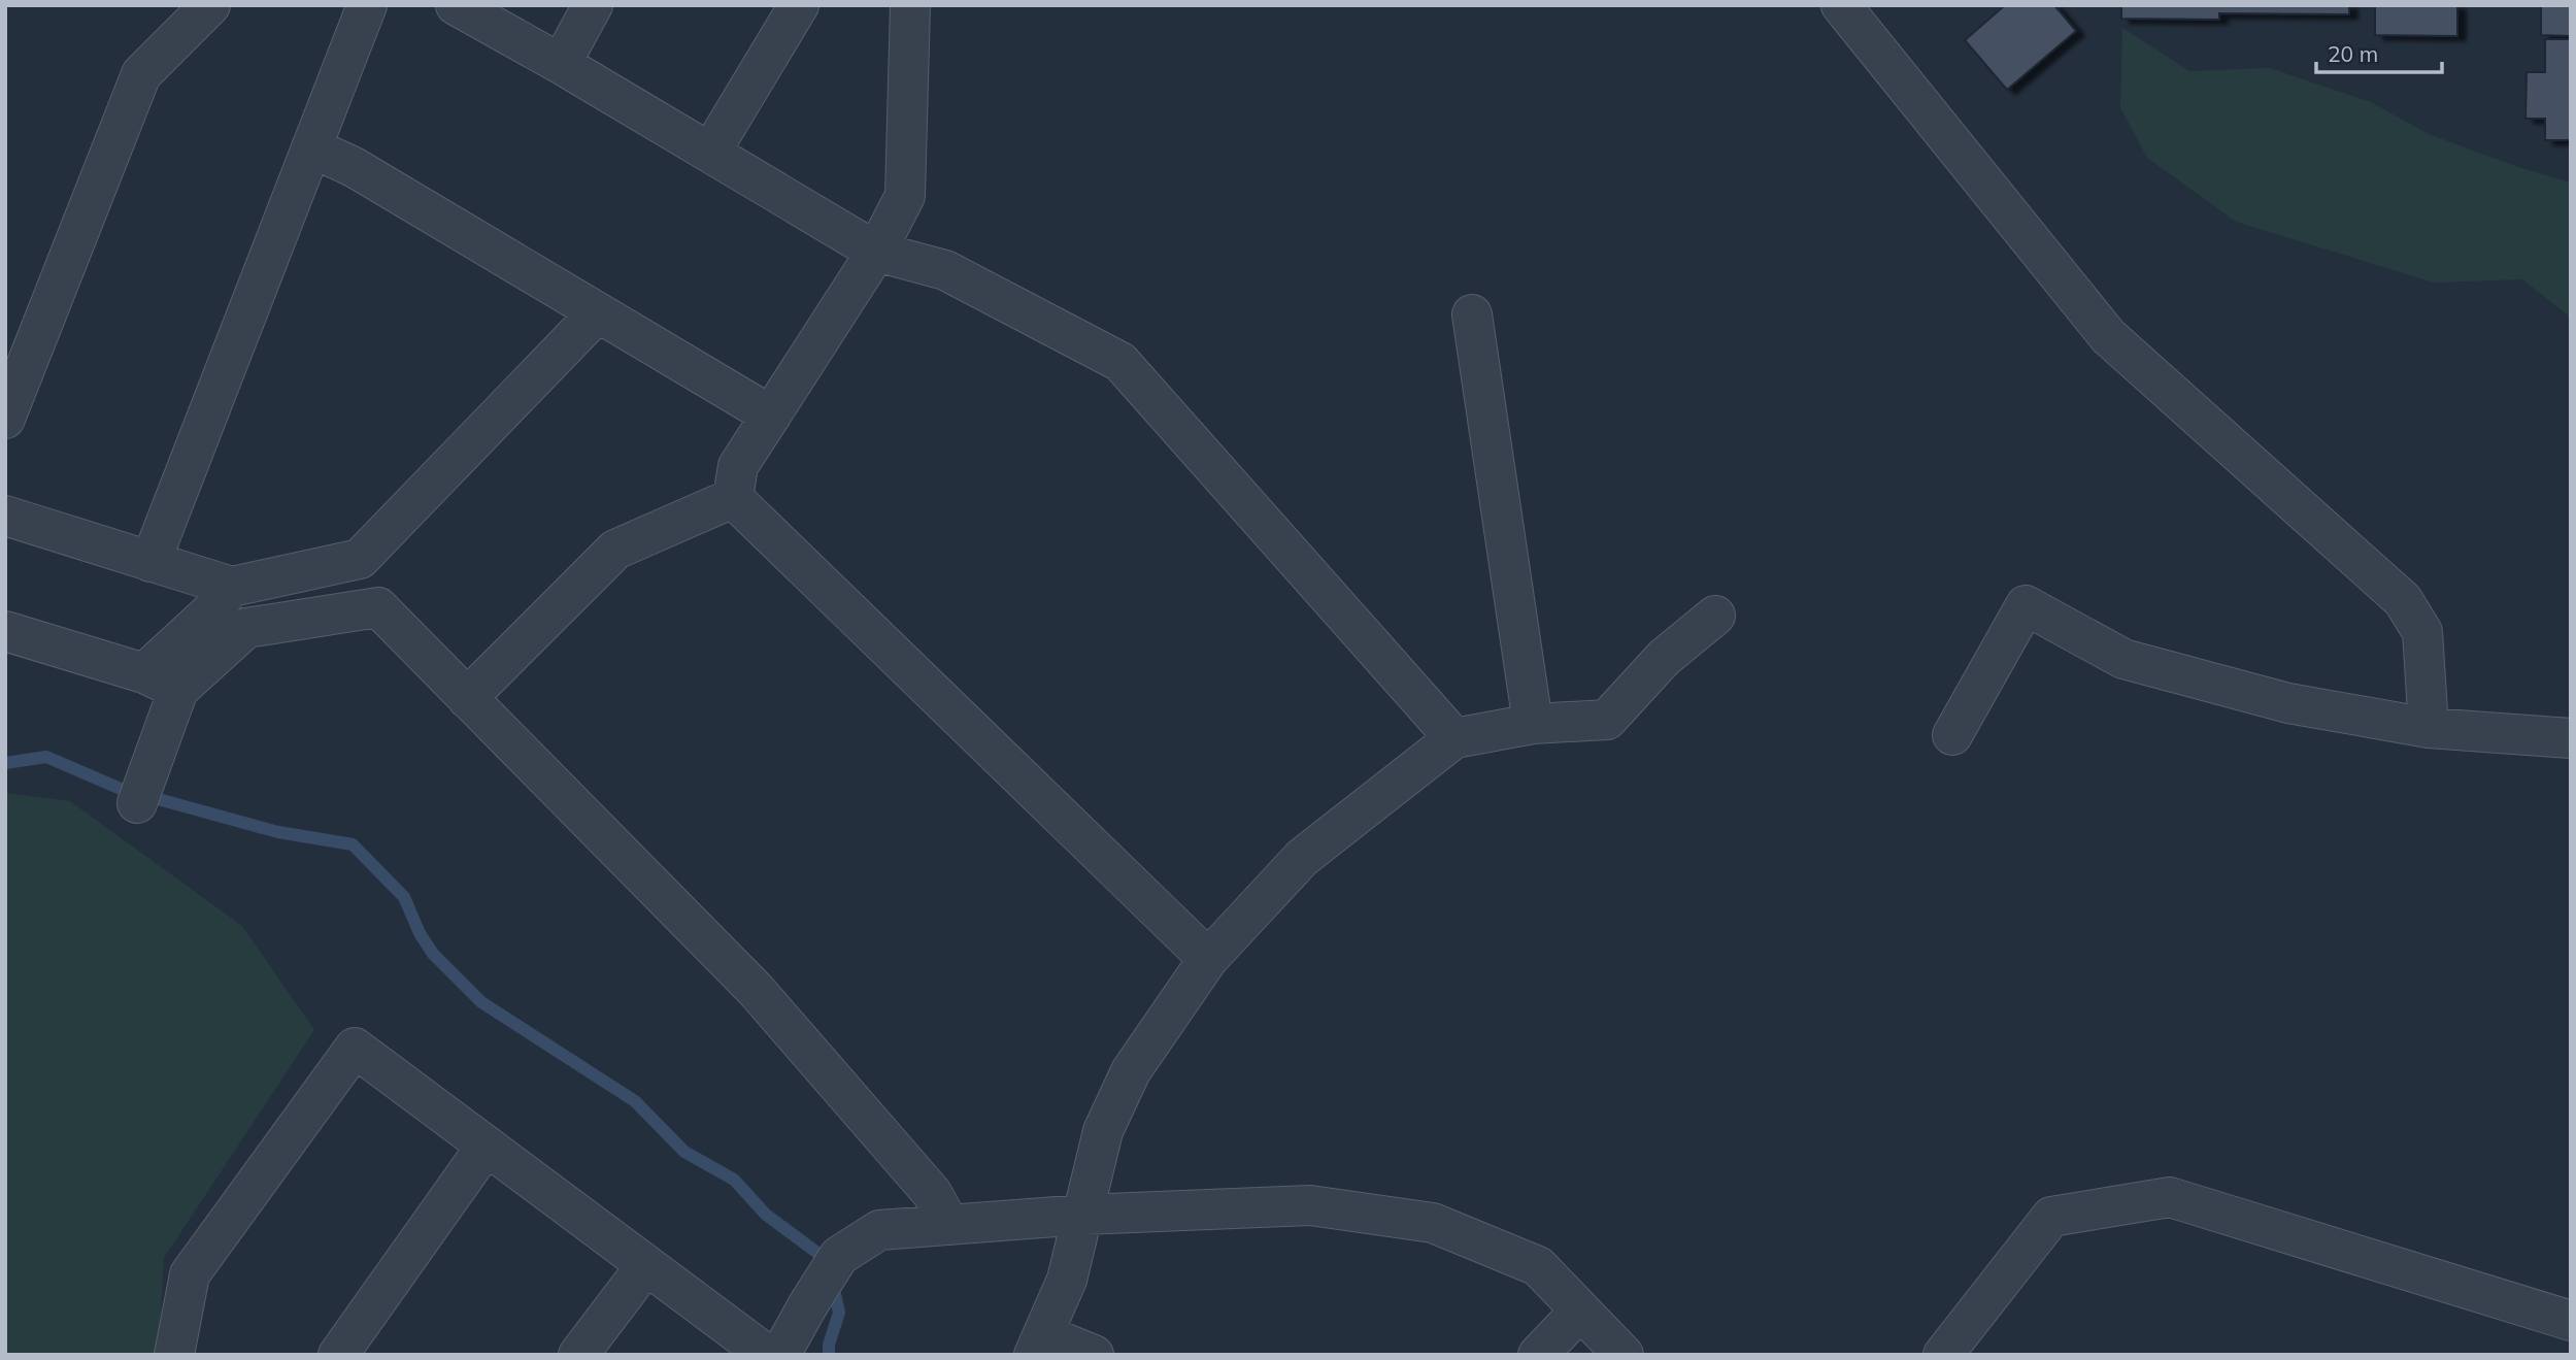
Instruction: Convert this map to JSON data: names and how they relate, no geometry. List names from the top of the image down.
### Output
{
  "scale_bar": "20 m"
}
